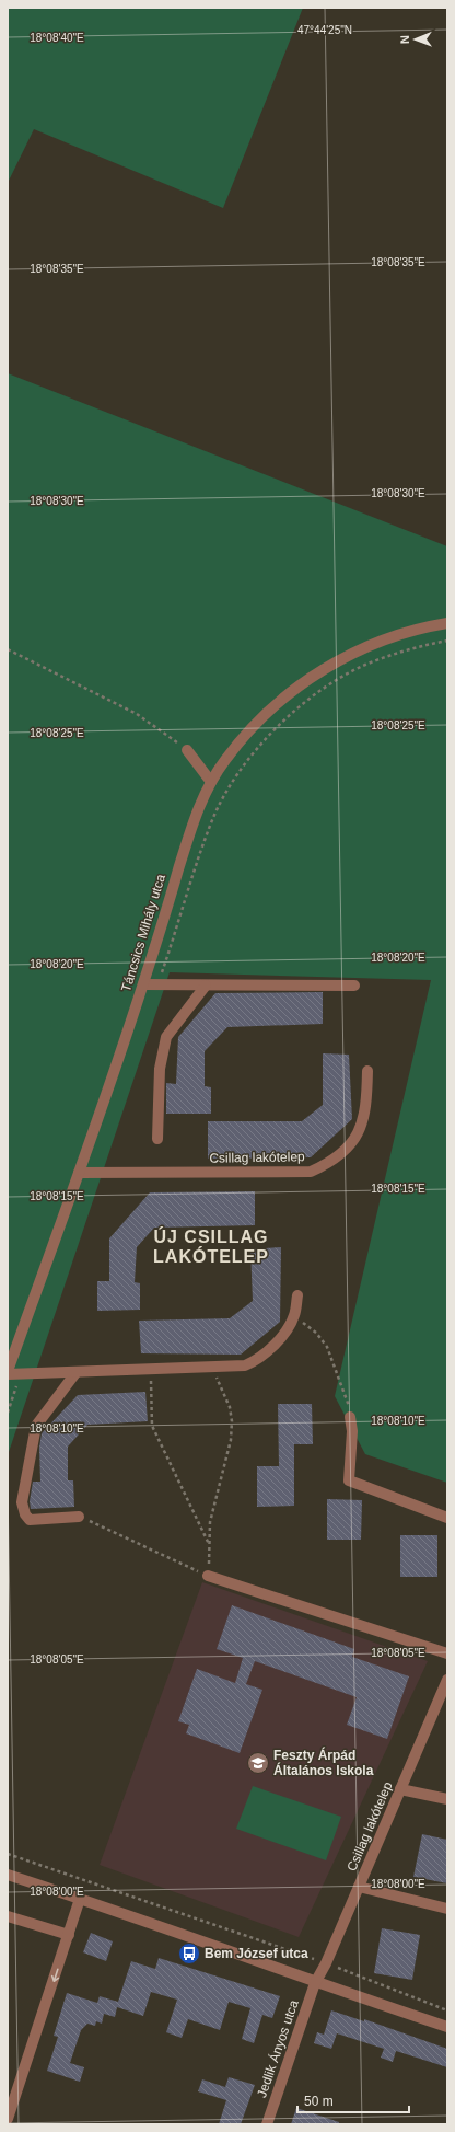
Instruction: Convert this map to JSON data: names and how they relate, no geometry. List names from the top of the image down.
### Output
{
  "streets": {
    "street": ["Táncsics Mihály utca", "Csillag lakótelep", "Jedlik Ányos utca"]
  },
  "crossings": [
    ["Táncsics Mihály utca", "Csillag lakótelep"],
    ["Csillag lakótelep", "Jedlik Ányos utca"]
  ],
  "districts": ["ÚJ CSILLAG LAKÓTELEP"],
  "places": {
    "school or university": ["Feszty Árpád Általános Iskola"],
    "bus stop": ["Bem József utca"]
  },
  "scale_bar": "50 m",
  "north": "left",
  "coordinates": [
    "47°44'25\"N",
    "18°08'40\"E",
    "18°08'35\"E",
    "18°08'30\"E",
    "18°08'25\"E",
    "18°08'20\"E",
    "18°08'15\"E",
    "18°08'10\"E",
    "18°08'05\"E",
    "18°08'00\"E"
  ]
}
